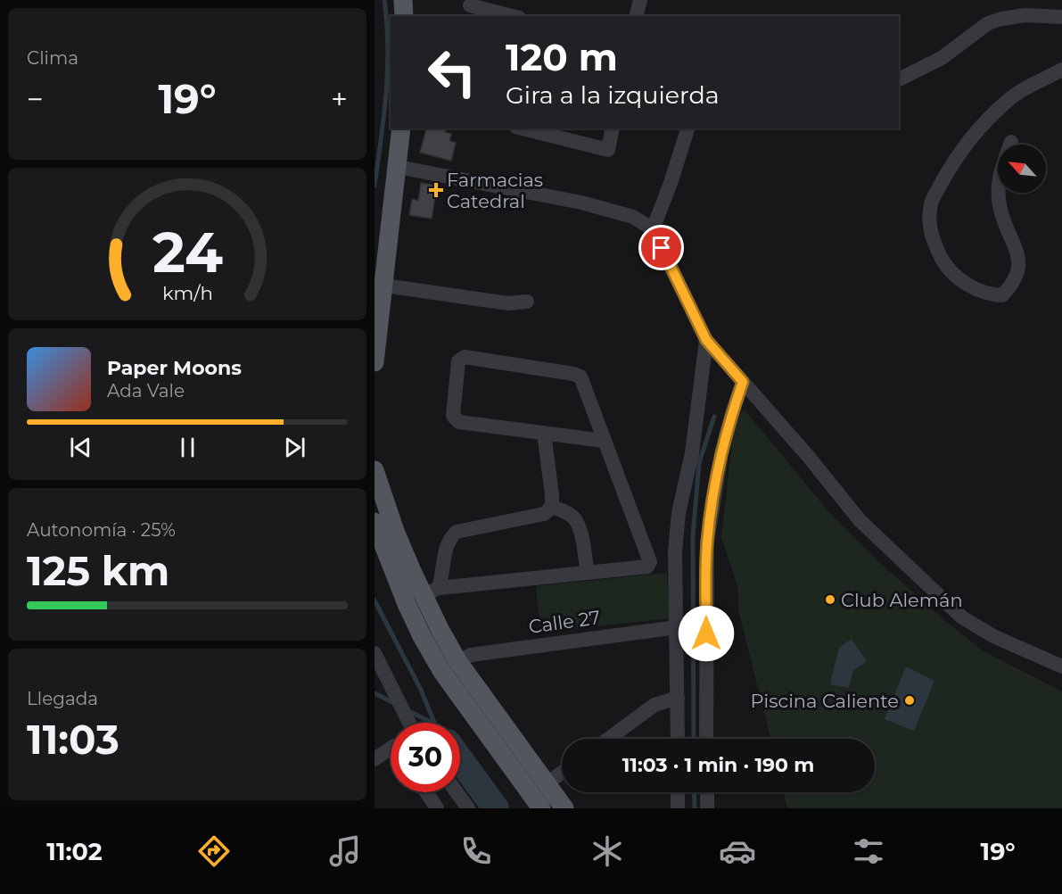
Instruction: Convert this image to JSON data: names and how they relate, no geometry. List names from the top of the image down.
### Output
{
  "streets": {
    "street": ["Calle 27"]
  },
  "places": {
    "health": ["Farmacias Catedral"],
    "other": ["Club Alemán", "Piscina Caliente"]
  },
  "north": "top left",
  "page": {
    "tile": [
      "Clima",
      ["Autonomía · 25%", "125 km"],
      ["Llegada", "11:03"]
    ],
    "turn": ["120 m", "Gira a la izquierda"],
    "heat": ["−", "19°", "+"],
    "song": ["Paper Moons", "Ada Vale"],
    "limit": "30",
    "trip": "11:03 · 1 min · 190 m",
    "tabs": ["11:02", "19°"],
    "gauge": ["24", "km/h"]
  }
}
